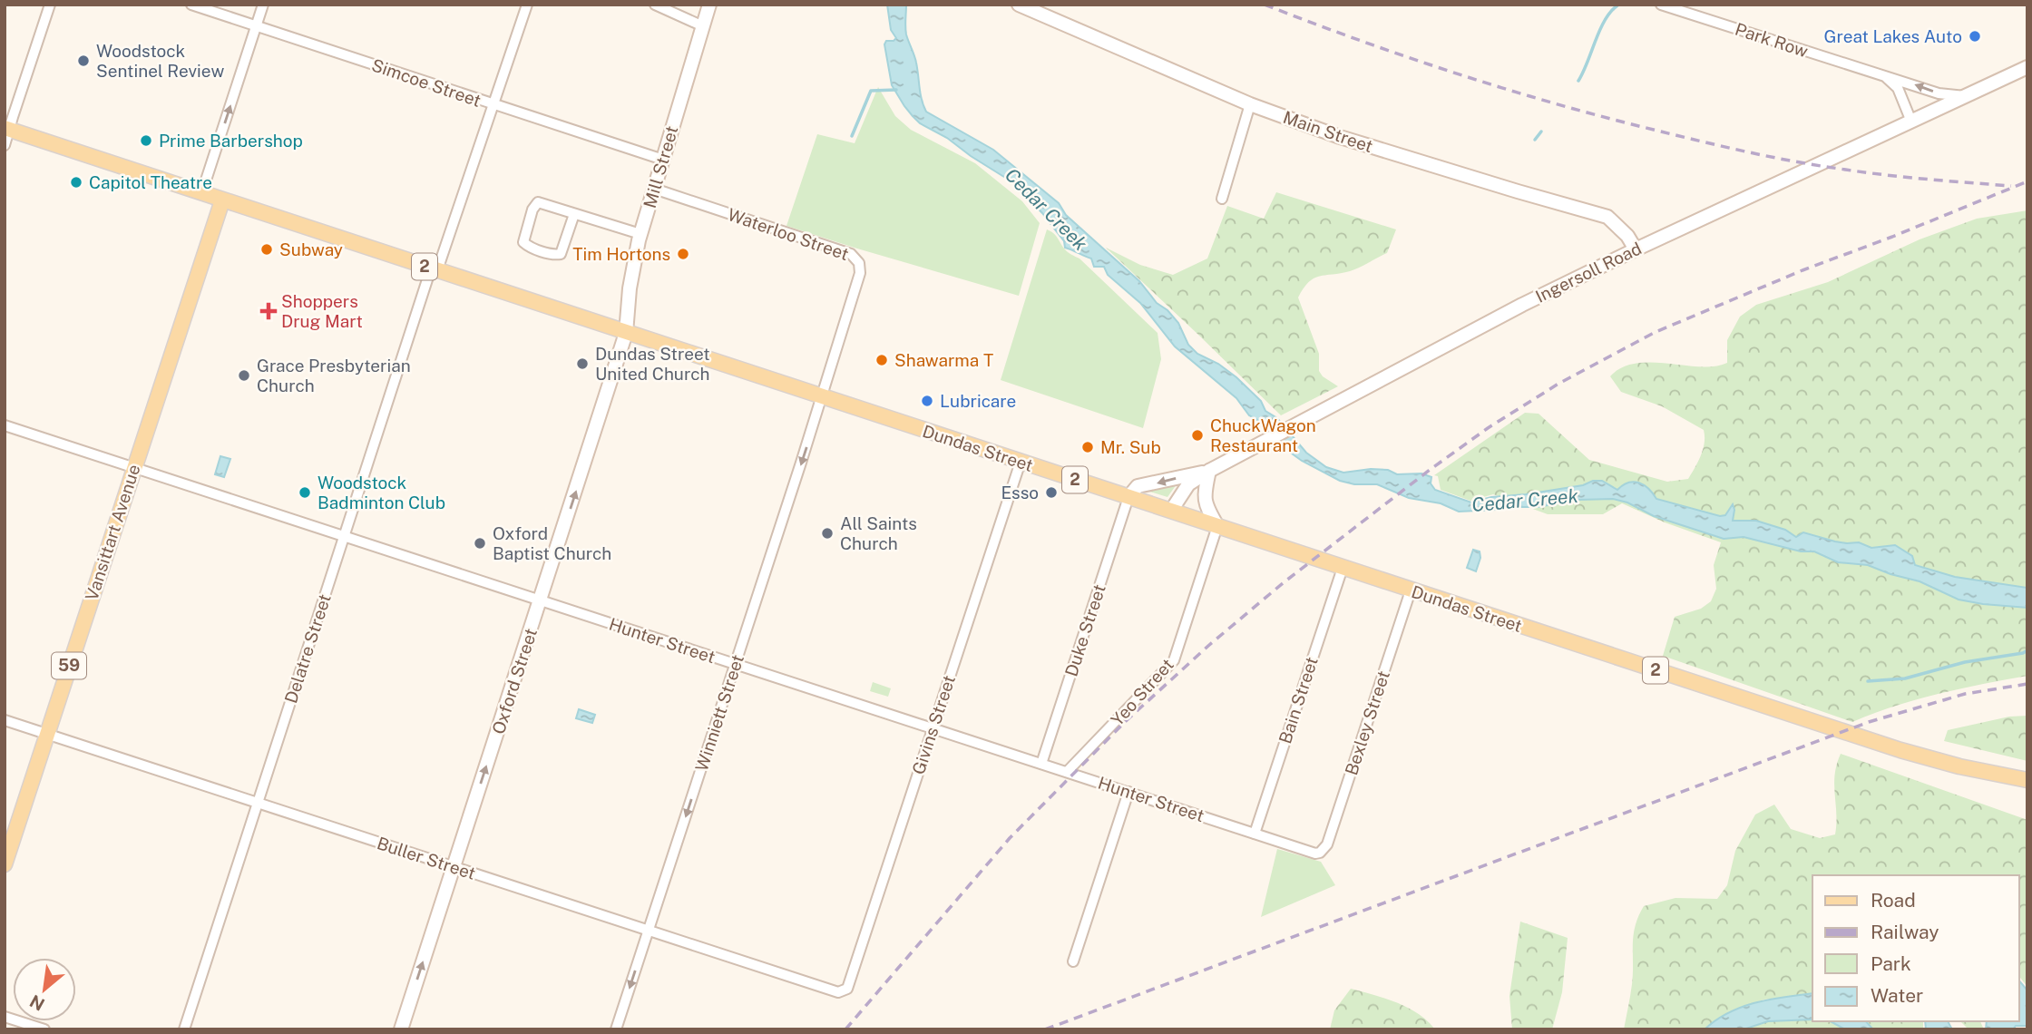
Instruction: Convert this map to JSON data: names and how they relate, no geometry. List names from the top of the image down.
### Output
{
  "streets": {
    "main road": [
      "Main Street",
      "Mill Street",
      "2",
      "Ingersoll Road",
      "Dundas Street",
      "Vansittart Avenue",
      "59",
      "Oxford Street"
    ],
    "street": [
      "Park Row",
      "Simcoe Street",
      "Waterloo Street",
      "Duke Street",
      "Hunter Street",
      "Delatre Street",
      "Yeo Street",
      "Bain Street",
      "Winniett Street",
      "Bexley Street",
      "Givins Street",
      "Buller Street"
    ]
  },
  "crossings": [
    ["Park Row", "Ingersoll Road"],
    ["Simcoe Street", "Mill Street"],
    ["Simcoe Street", "Delatre Street"],
    ["Main Street", "Ingersoll Road"],
    ["Mill Street", "Waterloo Street"],
    ["Mill Street", "Dundas Street"],
    ["Mill Street", "Oxford Street"],
    ["Waterloo Street", "Dundas Street"],
    ["Waterloo Street", "Winniett Street"],
    ["Ingersoll Road", "Dundas Street"],
    ["Dundas Street", "Vansittart Avenue"],
    ["Dundas Street", "Duke Street"],
    ["Dundas Street", "Delatre Street"],
    ["Dundas Street", "Oxford Street"],
    ["Dundas Street", "Yeo Street"],
    ["Dundas Street", "Bain Street"],
    ["Dundas Street", "Winniett Street"],
    ["Dundas Street", "Bexley Street"],
    ["Dundas Street", "Givins Street"],
    ["Vansittart Avenue", "Hunter Street"],
    ["Vansittart Avenue", "Buller Street"],
    ["Duke Street", "Hunter Street"],
    ["Hunter Street", "Delatre Street"],
    ["Hunter Street", "Oxford Street"],
    ["Hunter Street", "Yeo Street"],
    ["Hunter Street", "Bain Street"],
    ["Hunter Street", "Winniett Street"],
    ["Hunter Street", "Bexley Street"],
    ["Hunter Street", "Givins Street"],
    ["Delatre Street", "Buller Street"],
    ["Oxford Street", "Buller Street"],
    ["Winniett Street", "Buller Street"],
    ["Givins Street", "Buller Street"]
  ],
  "one_way": ["Oxford Street", "Winniett Street"],
  "water": ["Cedar Creek"],
  "places": {
    "other": [
      "Great Lakes Auto",
      "Woodstock Sentinel Review",
      "Prime Barbershop",
      "Capitol Theatre",
      "Subway",
      "Tim Hortons",
      "Shawarma T",
      "Dundas Street United Church",
      "Grace Presbyterian Church",
      "Lubricare",
      "ChuckWagon Restaurant",
      "Mr. Sub",
      "Woodstock Badminton Club",
      "Esso",
      "All Saints Church",
      "Oxford Baptist Church"
    ],
    "health": ["Shoppers Drug Mart"]
  },
  "legend": [
    "Road",
    "Railway",
    "Park",
    "Water"
  ],
  "north": "bottom left"
}
